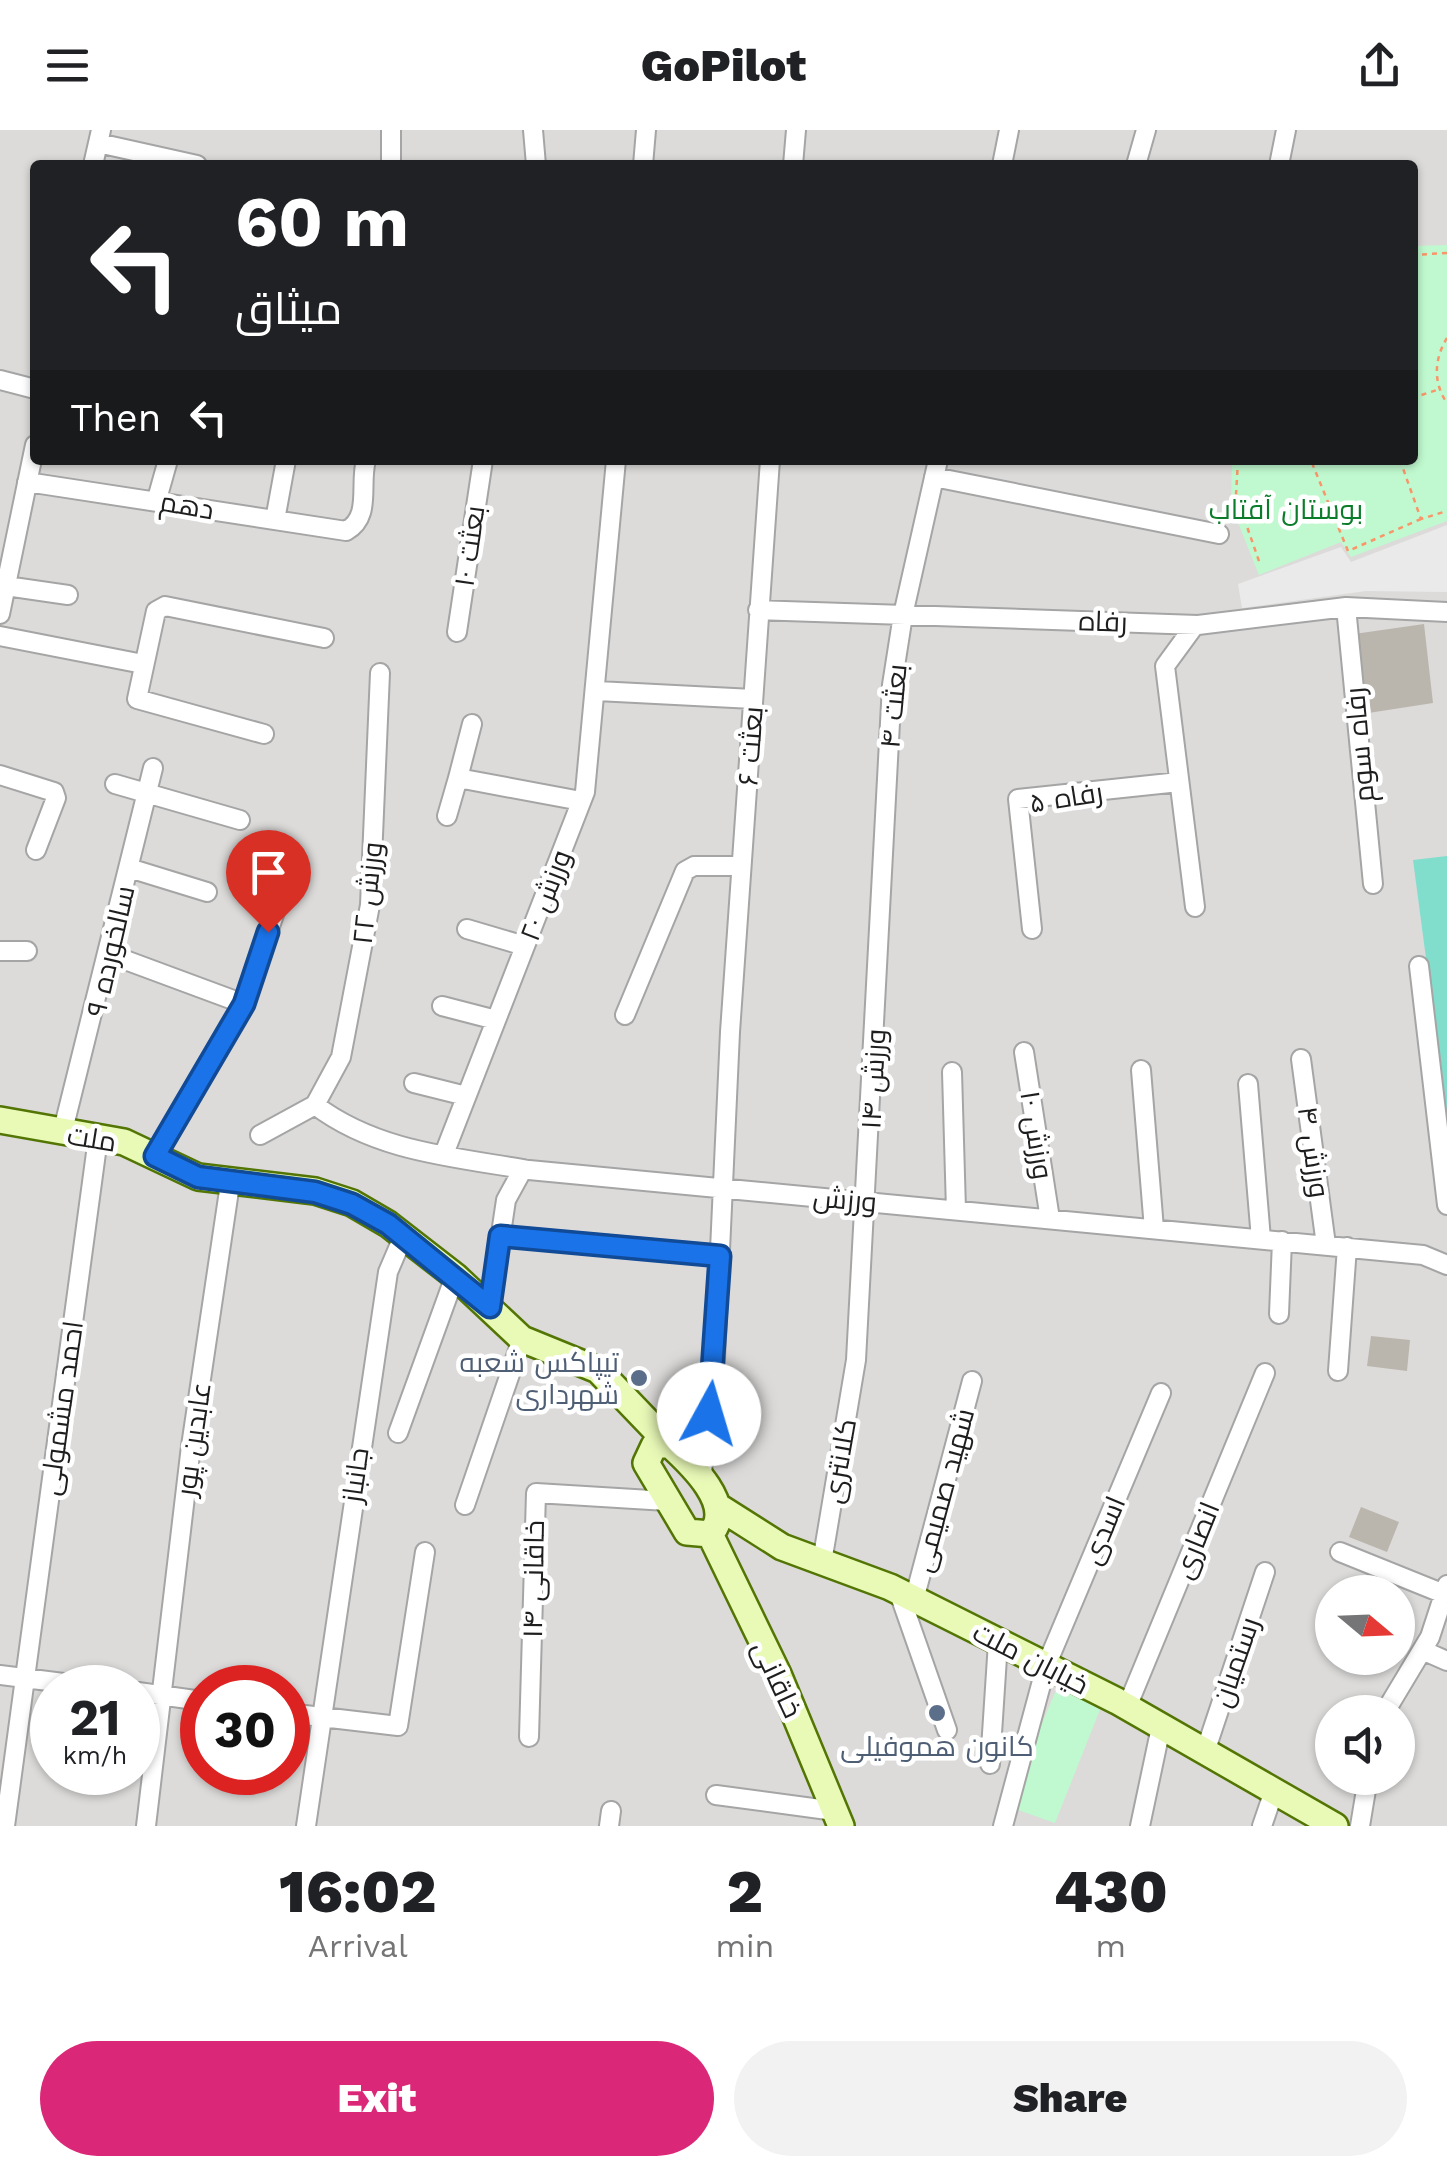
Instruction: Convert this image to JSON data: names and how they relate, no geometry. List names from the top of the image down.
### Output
{
  "streets": {
    "main road": ["ملت", "خیابان ملت", "خاقانی"],
    "street": [
      "دهم",
      "بعثت ۱۰",
      "رفاه",
      "بعثت ۴",
      "رفاه سوم",
      "بعثت ۶",
      "رفاه ۵",
      "ورزش ۲۲",
      "ورزش ۲۰",
      "سالخورده ۹",
      "ورزش ۱۴",
      "ورزش ۱۰",
      "ورزش ۴",
      "ورزش",
      "احمد مشمولی",
      "عابدین پور",
      "کلانتری",
      "جانباز",
      "شهید صمیمی",
      "اسدی",
      "انصاری",
      "خاقانی ۱۴",
      "رستمیان"
    ]
  },
  "crossings": [
    ["رفاه", "بعثت ۴"],
    ["رفاه", "رفاه سوم"],
    ["رفاه", "بعثت ۶"],
    ["بعثت ۴", "ورزش ۱۴"],
    ["بعثت ۶", "ملت"],
    ["بعثت ۶", "ورزش"],
    ["ورزش ۲۲", "ورزش"],
    ["ورزش ۲۰", "ورزش"],
    ["سالخورده ۹", "ملت"],
    ["ورزش ۱۴", "ورزش"],
    ["ورزش ۱۴", "کلانتری"],
    ["ورزش ۱۰", "ورزش"],
    ["ملت", "احمد مشمولی"],
    ["ملت", "عابدین پور"],
    ["ملت", "جانباز"],
    ["ملت", "خیابان ملت"],
    ["ورزش ۴", "ورزش"],
    ["کلانتری", "خیابان ملت"],
    ["شهید صمیمی", "خیابان ملت"],
    ["اسدی", "خیابان ملت"],
    ["انصاری", "خیابان ملت"],
    ["خیابان ملت", "رستمیان"]
  ],
  "parks": ["بوستان آفتاب"],
  "places": ["تیپاکس شعبه شهرداری", "کانون هموفیلی"],
  "north": "right",
  "page": {
    "header": "GoPilot",
    "turn": ["60 m", "میثاق"],
    "then": "Then",
    "speed": "21 km/h",
    "limit": "30",
    "eta": [
      "16:02",
      "Arrival",
      "2",
      "min",
      "430",
      "m"
    ],
    "buttons": ["Exit", "Share"]
  }
}
